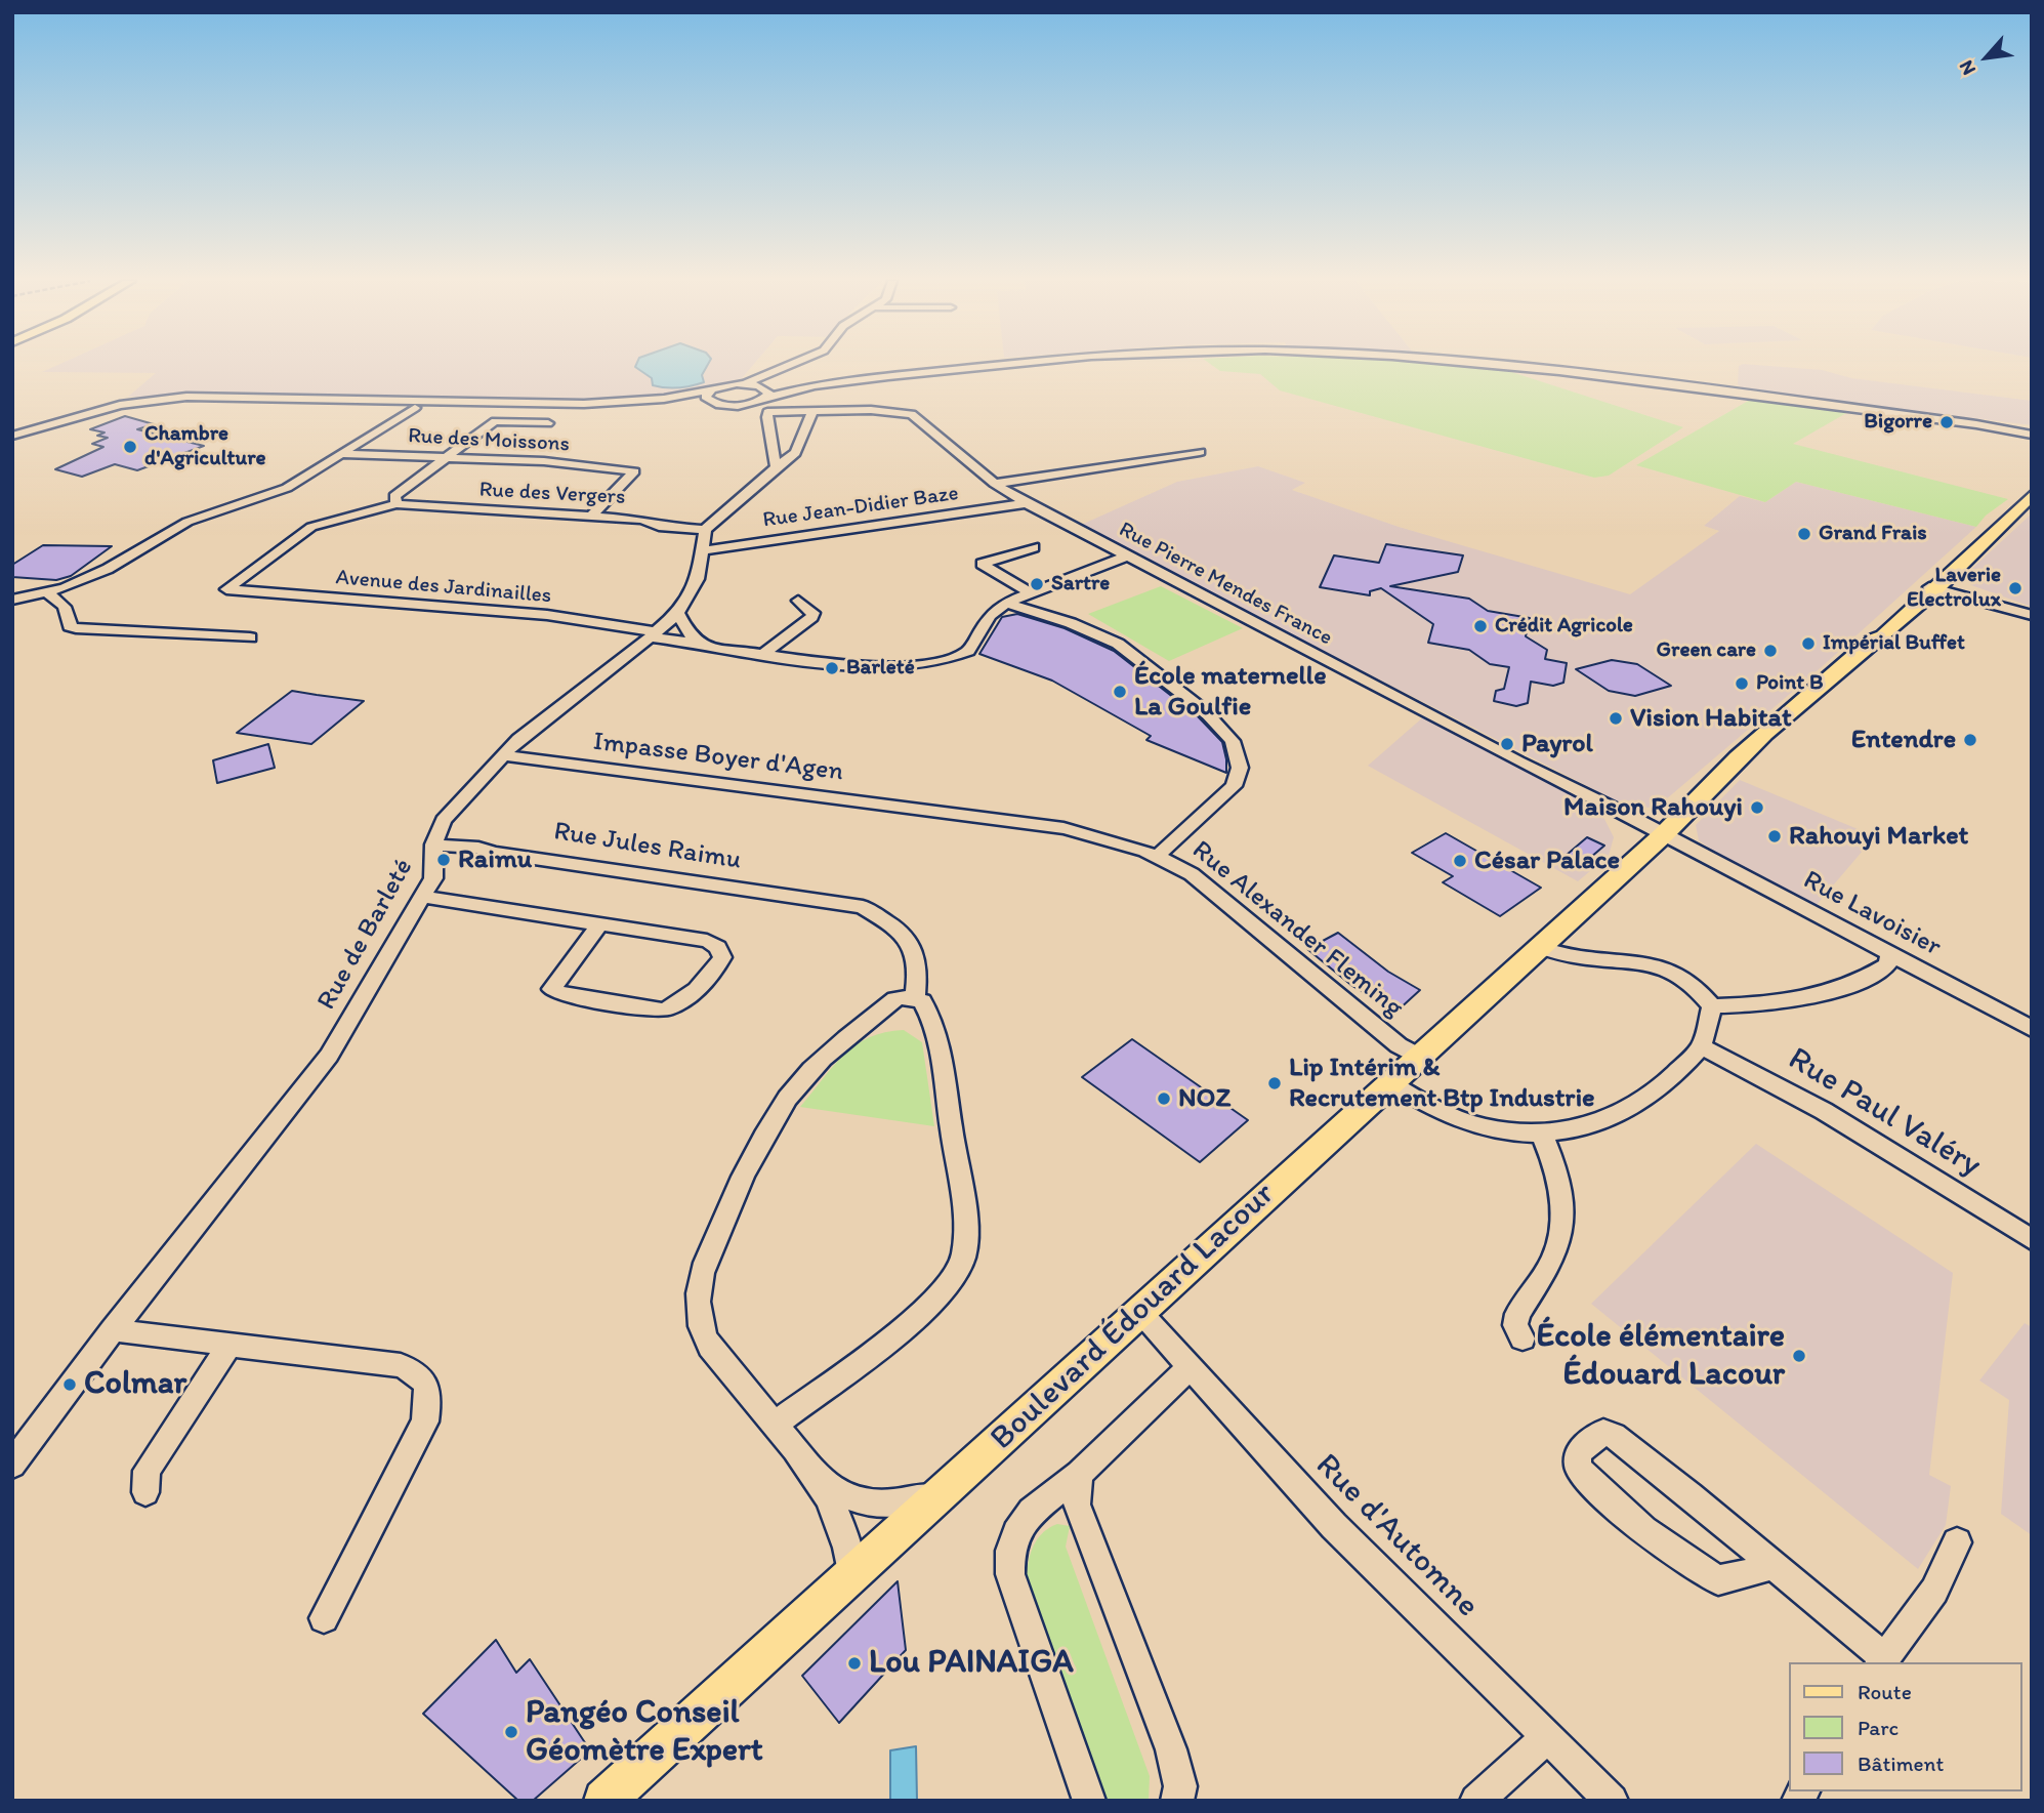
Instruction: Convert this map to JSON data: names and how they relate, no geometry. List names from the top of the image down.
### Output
{
  "streets": {
    "main road": ["Boulevard Édouard Lacour"],
    "street": [
      "Rue des Moissons",
      "Rue des Vergers",
      "Rue Jean-Didier Baze",
      "Rue Pierre Mendes France",
      "Avenue des Jardinailles",
      "Impasse Boyer d'Agen",
      "Rue Jules Raimu",
      "Rue Lavoisier",
      "Rue Alexander Fleming",
      "Rue de Barleté",
      "Rue Paul Valéry",
      "Rue d'Automne"
    ]
  },
  "crossings": [
    ["Rue des Moissons", "Rue des Vergers"],
    ["Rue des Vergers", "Avenue des Jardinailles"],
    ["Rue des Vergers", "Rue de Barleté"],
    ["Rue Jean-Didier Baze", "Rue Pierre Mendes France"],
    ["Rue Jean-Didier Baze", "Rue de Barleté"],
    ["Rue Pierre Mendes France", "Rue Lavoisier"],
    ["Rue Pierre Mendes France", "Boulevard Édouard Lacour"],
    ["Avenue des Jardinailles", "Rue de Barleté"],
    ["Impasse Boyer d'Agen", "Rue Alexander Fleming"],
    ["Impasse Boyer d'Agen", "Rue de Barleté"],
    ["Rue Jules Raimu", "Rue de Barleté"],
    ["Rue Lavoisier", "Boulevard Édouard Lacour"],
    ["Rue Alexander Fleming", "Boulevard Édouard Lacour"],
    ["Boulevard Édouard Lacour", "Rue d'Automne"]
  ],
  "places": [
    "Bigorre",
    "Chambre d'Agriculture",
    "Grand Frais",
    "Sartre",
    "Laverie Electrolux",
    "Crédit Agricole",
    "Impérial Buffet",
    "Green care",
    "Barleté",
    "Point B",
    "École maternelle La Goulfie",
    "Vision Habitat",
    "Entendre",
    "Payrol",
    "Maison Rahouyi",
    "Rahouyi Market",
    "Raimu",
    "César Palace",
    "Lip Intérim & Recrutement Btp Industrie",
    "NOZ",
    "École élémentaire Édouard Lacour",
    "Colmar",
    "Lou PAINAIGA",
    "Pangéo Conseil Géomètre Expert"
  ],
  "legend": ["Route", "Parc", "Bâtiment"],
  "north": "bottom left"
}
